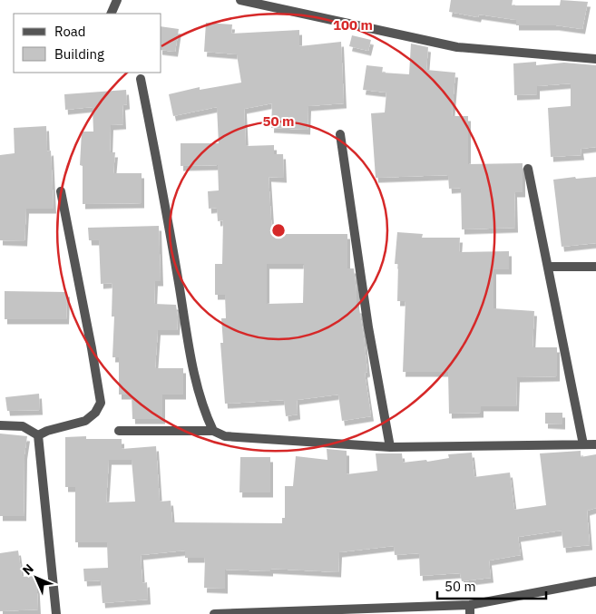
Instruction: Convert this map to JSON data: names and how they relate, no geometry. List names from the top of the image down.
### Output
{
  "legend": ["Road", "Building"],
  "scale_bar": "50 m",
  "north": "top left",
  "rings": ["100 m", "50 m"]
}
